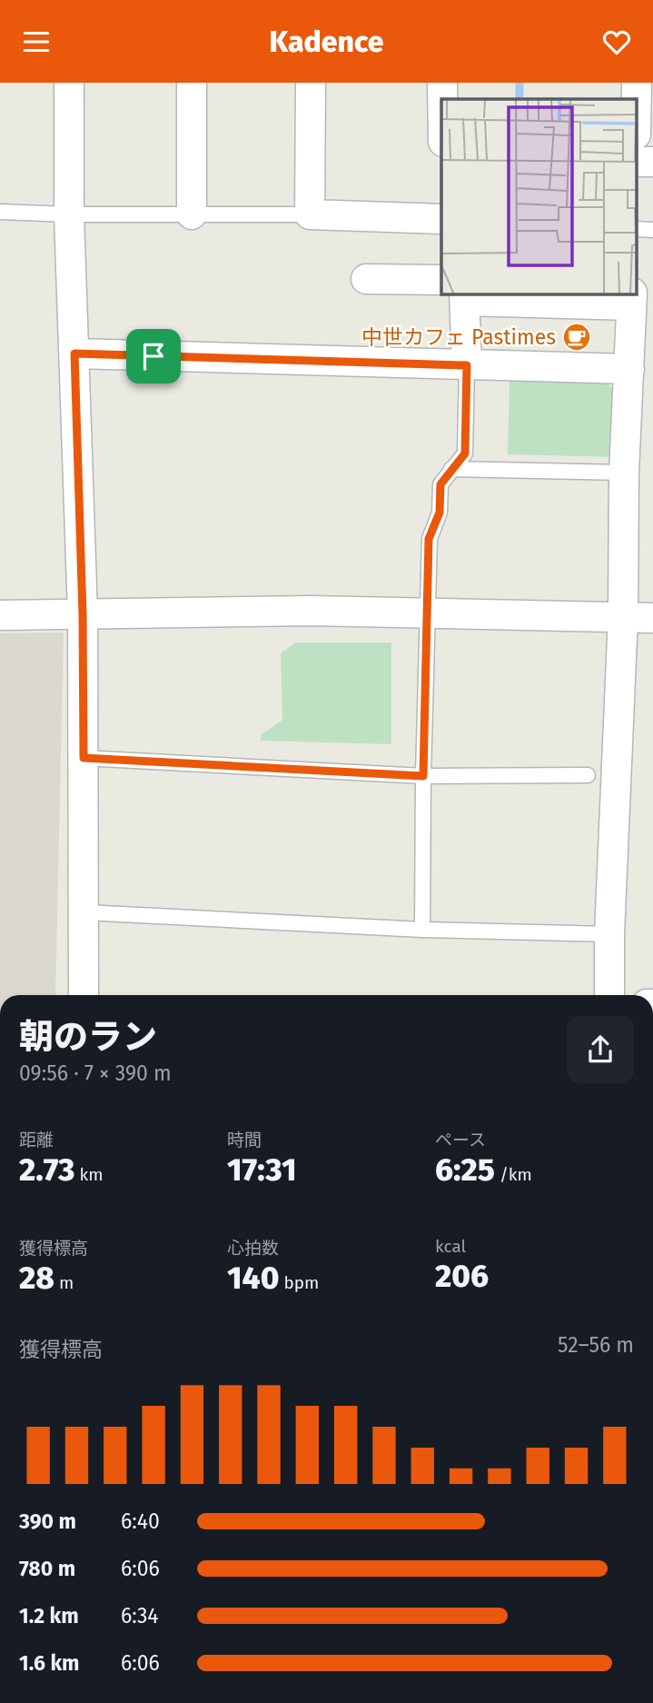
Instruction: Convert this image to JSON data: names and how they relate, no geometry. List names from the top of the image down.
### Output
{
  "places": {
    "cafe": ["中世カフェ Pastimes"]
  },
  "page": {
    "header": "Kadence",
    "heading": ["朝のラン", "09:56 · 7 × 390 m"],
    "stats": [
      ["距離", "2.73 km"],
      ["時間", "17:31"],
      ["ペース", "6:25 /km"],
      ["獲得標高", "28 m"],
      ["心拍数", "140 bpm"],
      ["kcal", "206"]
    ],
    "chart": ["獲得標高", "52–56 m"],
    "list": [
      {
        "name": "390 m",
        "note": "6:40"
      },
      {
        "name": "780 m",
        "note": "6:06"
      },
      {
        "name": "1.2 km",
        "note": "6:34"
      },
      {
        "name": "1.6 km",
        "note": "6:06"
      }
    ]
  }
}
